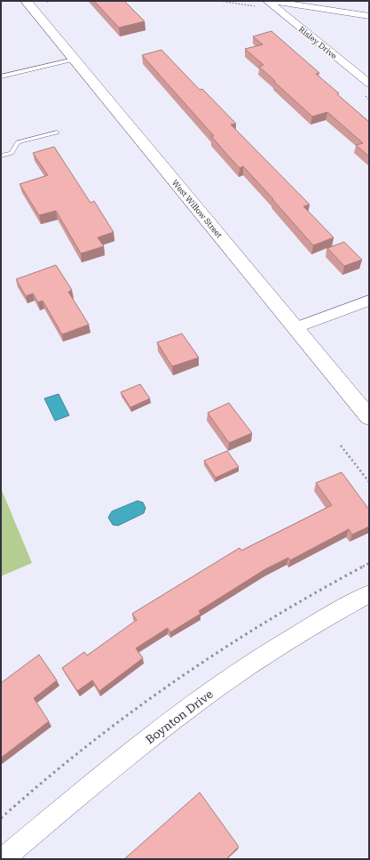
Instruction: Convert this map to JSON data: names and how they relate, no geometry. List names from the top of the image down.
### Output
{
  "streets": {
    "street": ["Risley Drive", "West Willow Street", "Boynton Drive"]
  }
}
